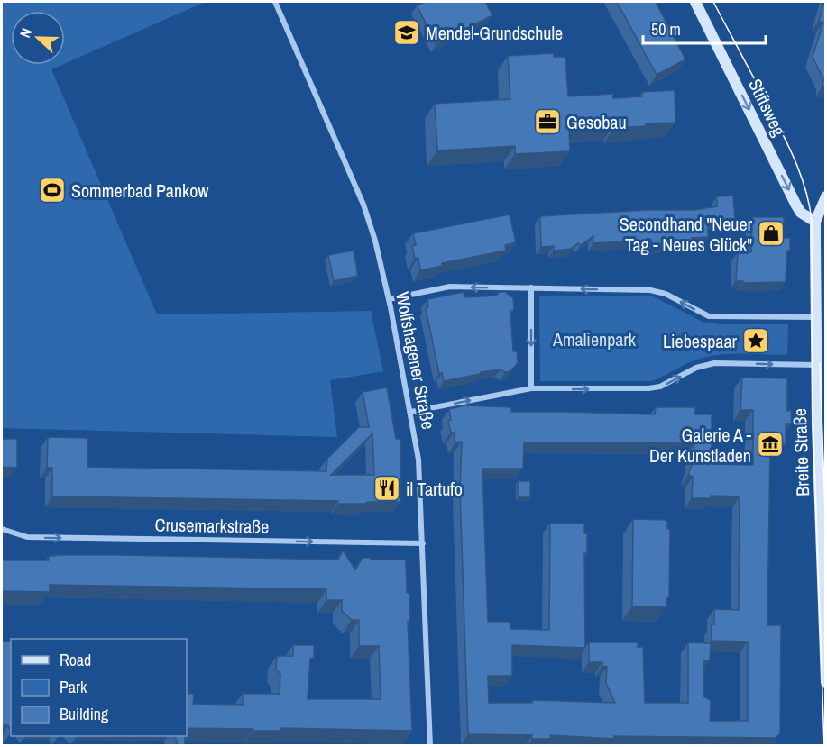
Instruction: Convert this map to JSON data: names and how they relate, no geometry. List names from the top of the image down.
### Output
{
  "streets": {
    "main road": ["Stiftsweg", "Breite Straße"],
    "street": ["Wolfshagener Straße", "Crusemarkstraße"]
  },
  "crossings": [
    ["Stiftsweg", "Breite Straße"],
    ["Wolfshagener Straße", "Crusemarkstraße"]
  ],
  "one_way": ["Stiftsweg", "Crusemarkstraße"],
  "parks": ["Amalienpark"],
  "places": {
    "school or university": ["Mendel-Grundschule"],
    "office": ["Gesobau"],
    "sports": ["Sommerbad Pankow"],
    "shop": ["Secondhand \"Neuer Tag - Neues Glück\""],
    "place": ["Liebespaar"],
    "museum": ["Galerie A - Der Kunstladen"],
    "restaurant": ["il Tartufo"]
  },
  "legend": ["Road", "Park", "Building"],
  "scale_bar": "50 m",
  "north": "left"
}
